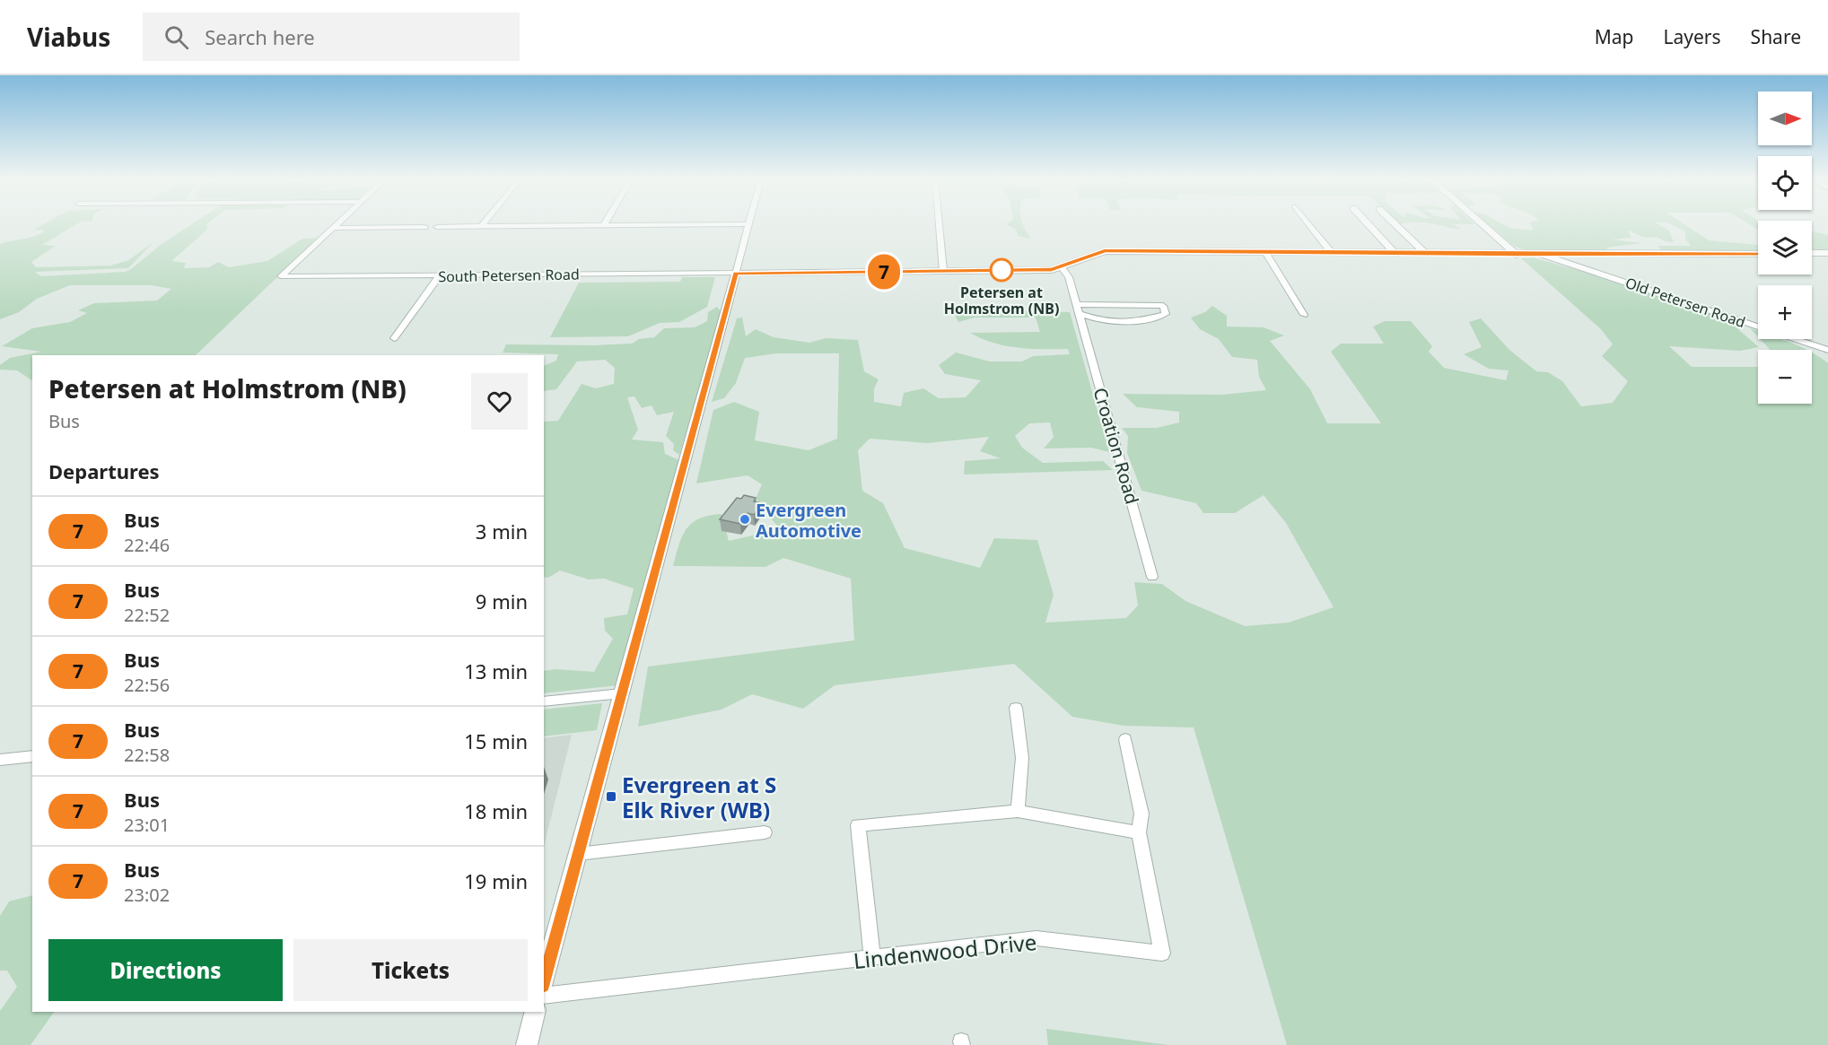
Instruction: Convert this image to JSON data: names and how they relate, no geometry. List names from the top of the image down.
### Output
{
  "streets": {
    "street": [
      "South Petersen Road",
      "Old Petersen Road",
      "Croation Road",
      "Lindenwood Drive"
    ]
  },
  "places": {
    "other": ["Petersen at Holmstrom (NB)", "Evergreen Automotive"],
    "transit": ["Evergreen at S Elk River (WB)"]
  },
  "lines": ["bus line 7"],
  "north": "right",
  "page": {
    "header": "Viabus",
    "search": "Search here",
    "nav": ["Map", "Layers", "Share"],
    "on_map": "7",
    "map_buttons": ["+", "−"],
    "heading": [
      ["Petersen at Holmstrom (NB)", "Bus"],
      "Departures"
    ],
    "list": [
      {
        "mark": "7",
        "name": "Bus",
        "note": "22:46",
        "value": "3 min"
      },
      {
        "mark": "7",
        "name": "Bus",
        "note": "22:52",
        "value": "9 min"
      },
      {
        "mark": "7",
        "name": "Bus",
        "note": "22:56",
        "value": "13 min"
      },
      {
        "mark": "7",
        "name": "Bus",
        "note": "22:58",
        "value": "15 min"
      },
      {
        "mark": "7",
        "name": "Bus",
        "note": "23:01",
        "value": "18 min"
      },
      {
        "mark": "7",
        "name": "Bus",
        "note": "23:02",
        "value": "19 min"
      }
    ],
    "buttons": ["Directions", "Tickets"]
  }
}
